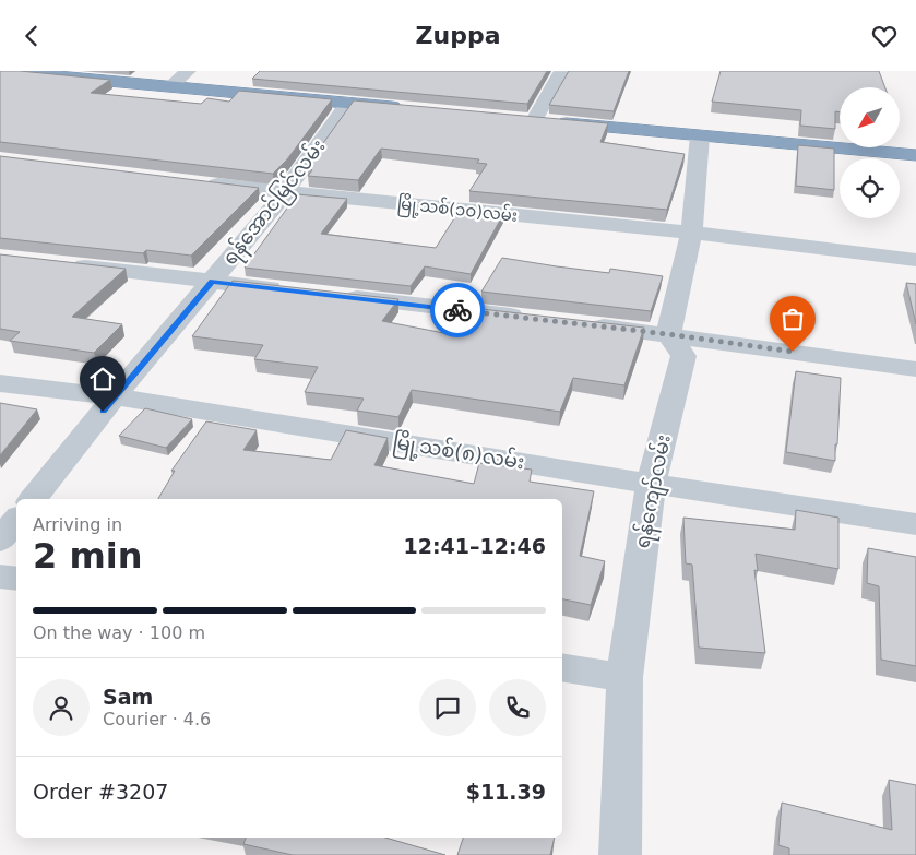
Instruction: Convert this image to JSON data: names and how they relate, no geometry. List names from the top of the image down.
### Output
{
  "streets": {
    "street": [
      "ရန်အောင်မြင်လမ်း",
      "မြို့သစ်(၁၀)လမ်း",
      "မြို့သစ်(၈)လမ်း",
      "ရန်ကျော်လမ်း"
    ]
  },
  "crossings": [
    ["ရန်အောင်မြင်လမ်း", "မြို့သစ်(၁၀)လမ်း"],
    ["ရန်အောင်မြင်လမ်း", "မြို့သစ်(၈)လမ်း"],
    ["မြို့သစ်(၈)လမ်း", "ရန်ကျော်လမ်း"]
  ],
  "north": "bottom left",
  "page": {
    "header": "Zuppa",
    "heading": ["2 min", "Arriving in", "12:41–12:46"],
    "panel": [
      "Sam",
      "Courier · 4.6",
      "Order #3207",
      "$11.39"
    ],
    "bar": "On the way · 100 m"
  }
}
